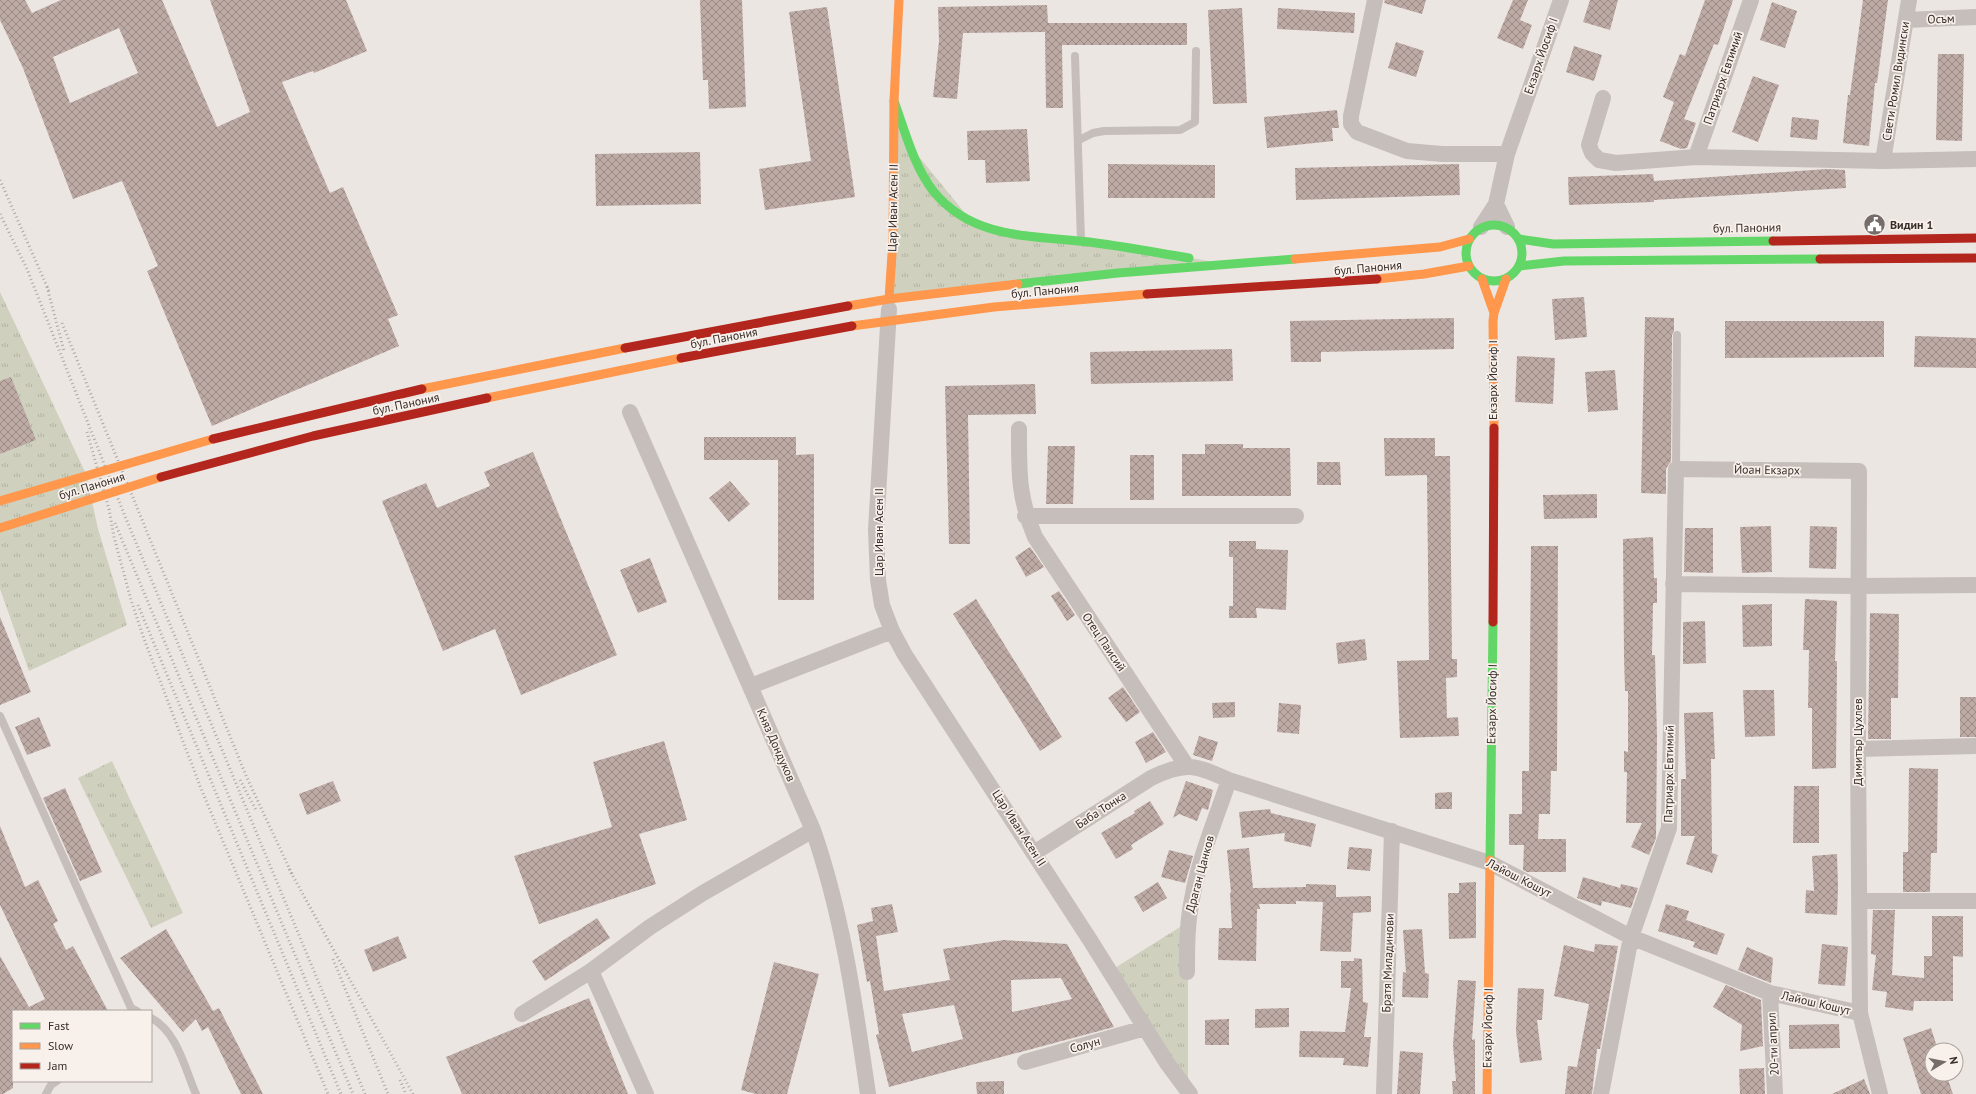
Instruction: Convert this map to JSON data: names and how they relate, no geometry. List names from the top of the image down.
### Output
{
  "streets": {
    "main road": ["Екзарх Йосиф I", "Цар Иван Асен II", "бул. Панония"],
    "street": [
      "Осъм",
      "Патриарх Евтимий",
      "Свети Ромил Видински",
      "Йоан Екзарх",
      "Отец Паисий",
      "Димитър Цухлев",
      "Княз Дондуков",
      "Баба Тонка",
      "Драган Цанков",
      "Лайош Кошут",
      "Братя Миладинови",
      "20-ти април",
      "Солун"
    ]
  },
  "crossings": [
    ["Осъм", "Свети Ромил Видински"],
    ["Екзарх Йосиф I", "бул. Панония"],
    ["Екзарх Йосиф I", "Лайош Кошут"],
    ["Патриарх Евтимий", "Йоан Екзарх"],
    ["Патриарх Евтимий", "Лайош Кошут"],
    ["Цар Иван Асен II", "бул. Панония"],
    ["Цар Иван Асен II", "Баба Тонка"],
    ["Цар Иван Асен II", "Солун"],
    ["Йоан Екзарх", "Димитър Цухлев"],
    ["Отец Паисий", "Лайош Кошут"],
    ["Димитър Цухлев", "Лайош Кошут"],
    ["Баба Тонка", "Лайош Кошут"],
    ["Драган Цанков", "Лайош Кошут"],
    ["Лайош Кошут", "Братя Миладинови"],
    ["Лайош Кошут", "20-ти април"]
  ],
  "places": {
    "public building": ["Видин 1"]
  },
  "legend": ["Fast", "Slow", "Jam"],
  "north": "right"
}
